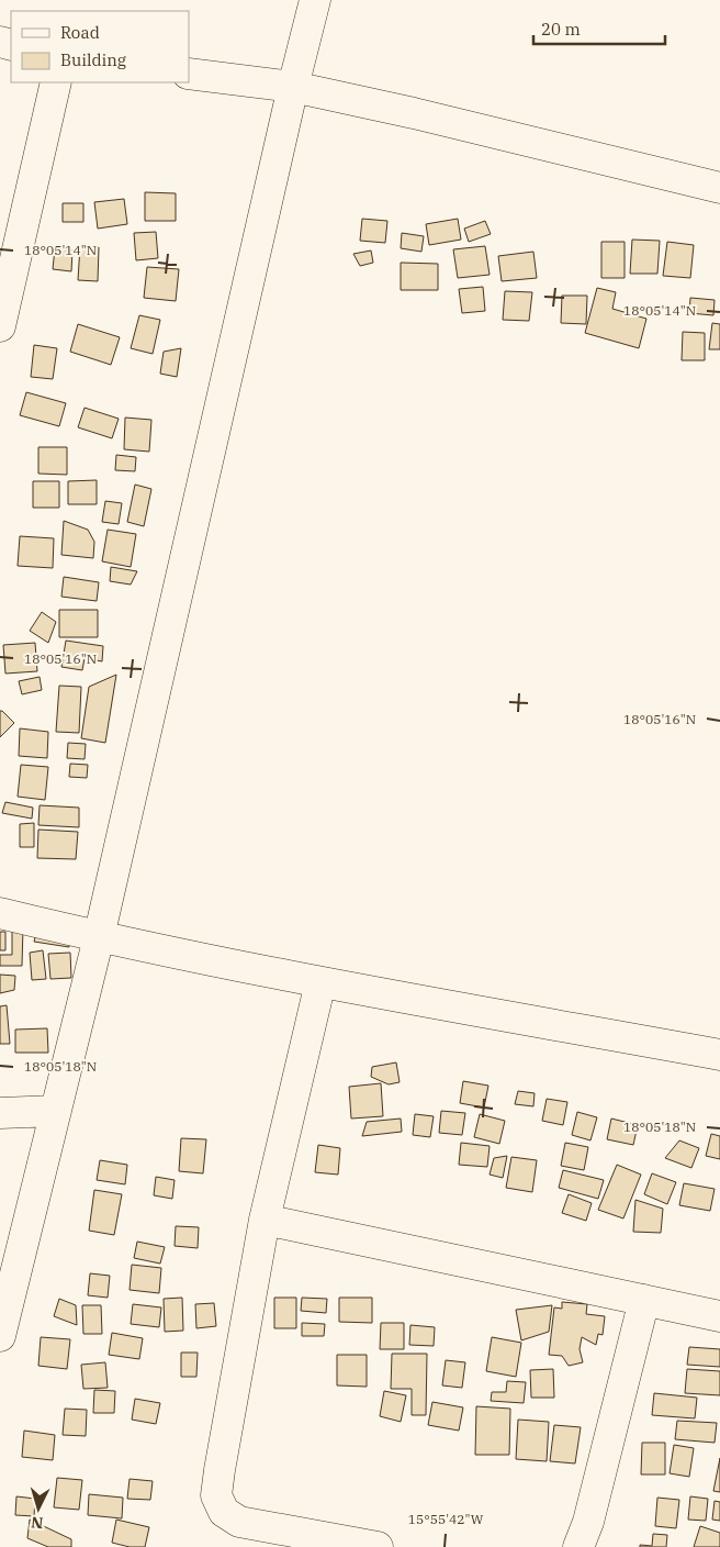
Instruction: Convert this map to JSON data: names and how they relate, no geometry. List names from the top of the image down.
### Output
{
  "legend": ["Road", "Building"],
  "scale_bar": "20 m",
  "north": "bottom",
  "coordinates": [
    "18°05'14\"N",
    "18°05'16\"N",
    "18°05'18\"N",
    "15°55'42\"W"
  ]
}
